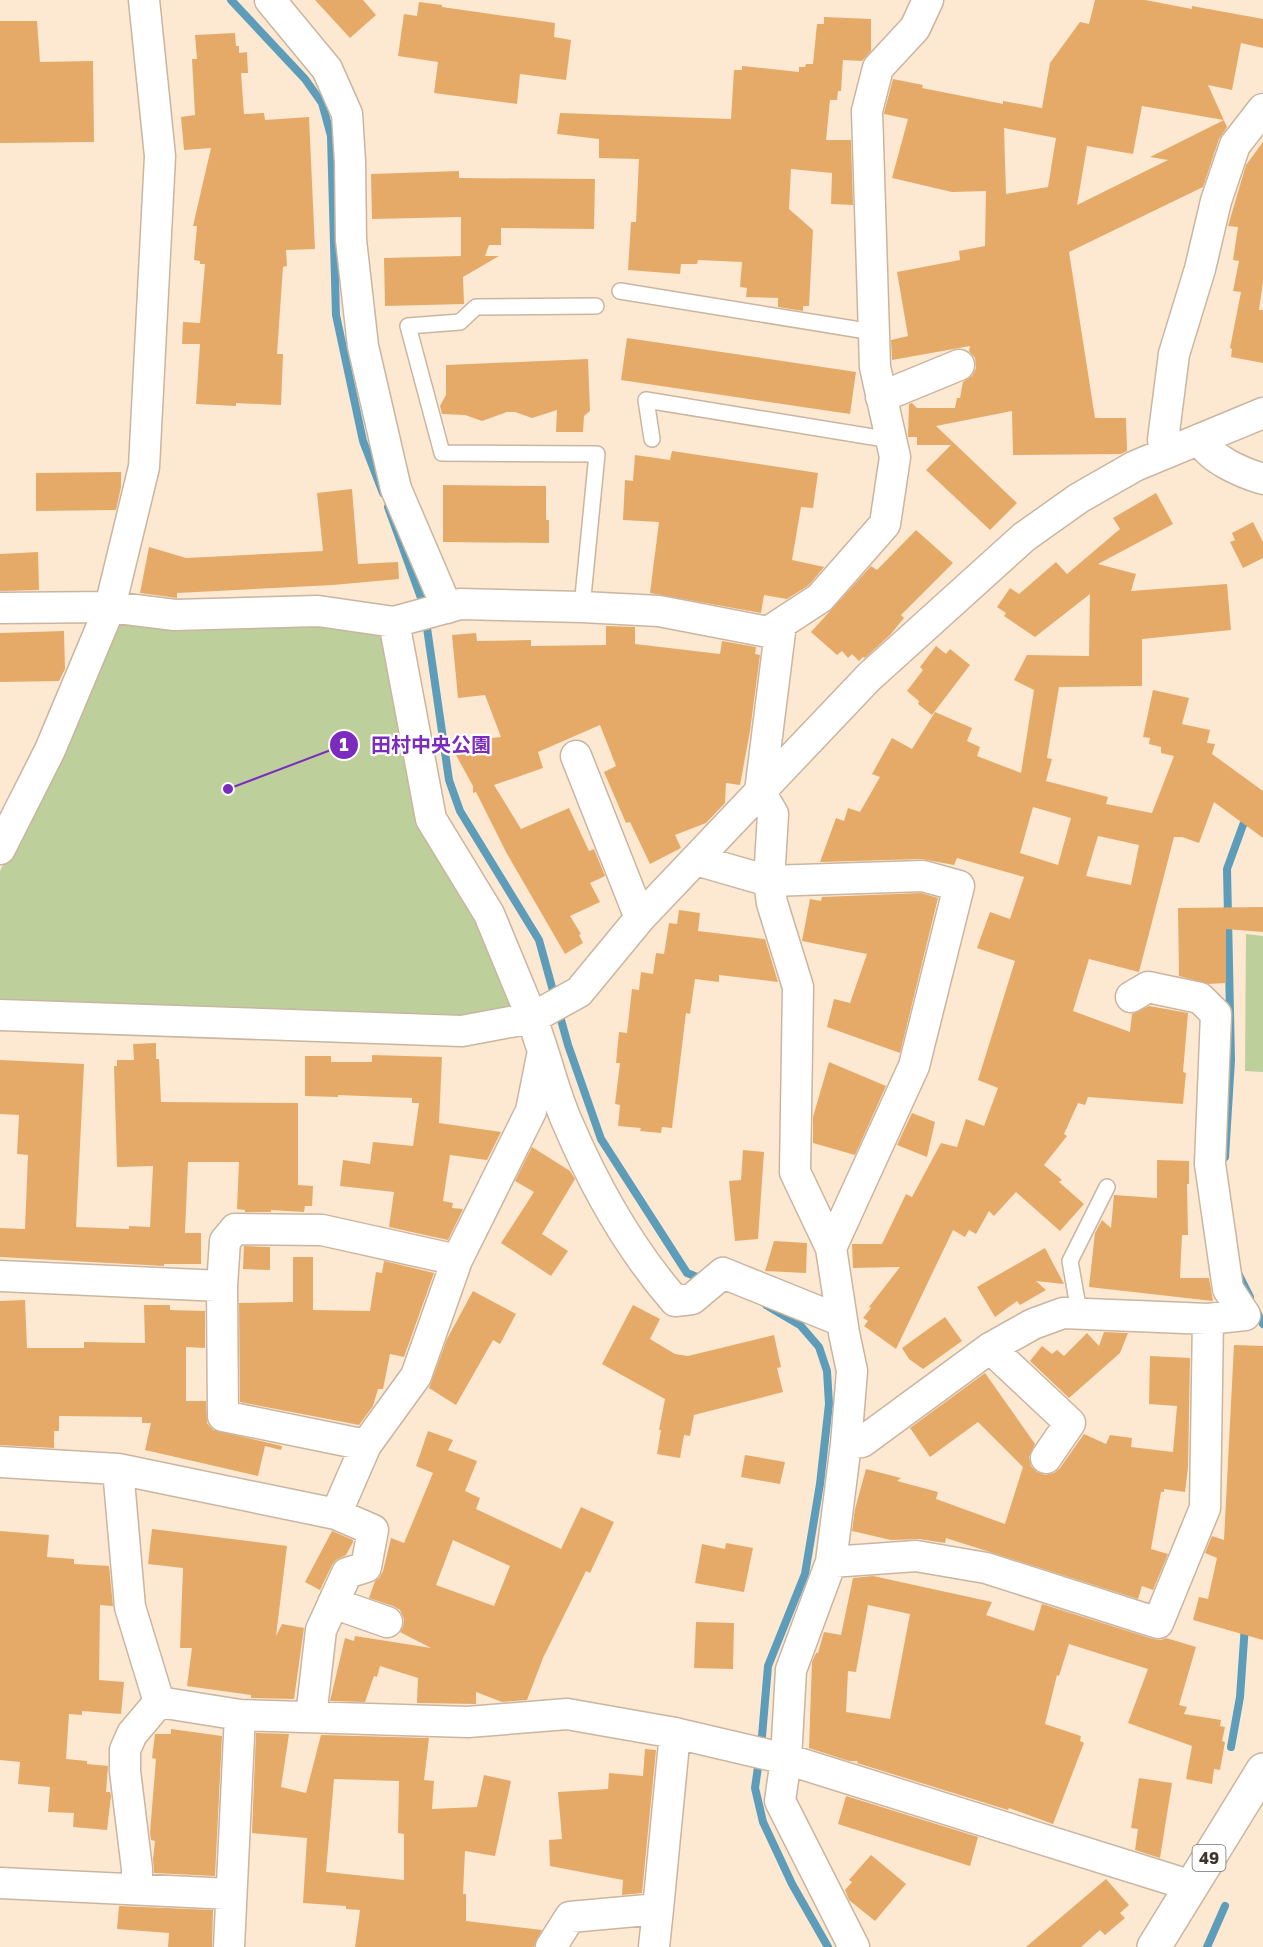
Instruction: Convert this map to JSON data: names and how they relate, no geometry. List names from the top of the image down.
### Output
{
  "streets": {
    "main road": ["49"]
  },
  "places": ["田村中央公園"]
}
